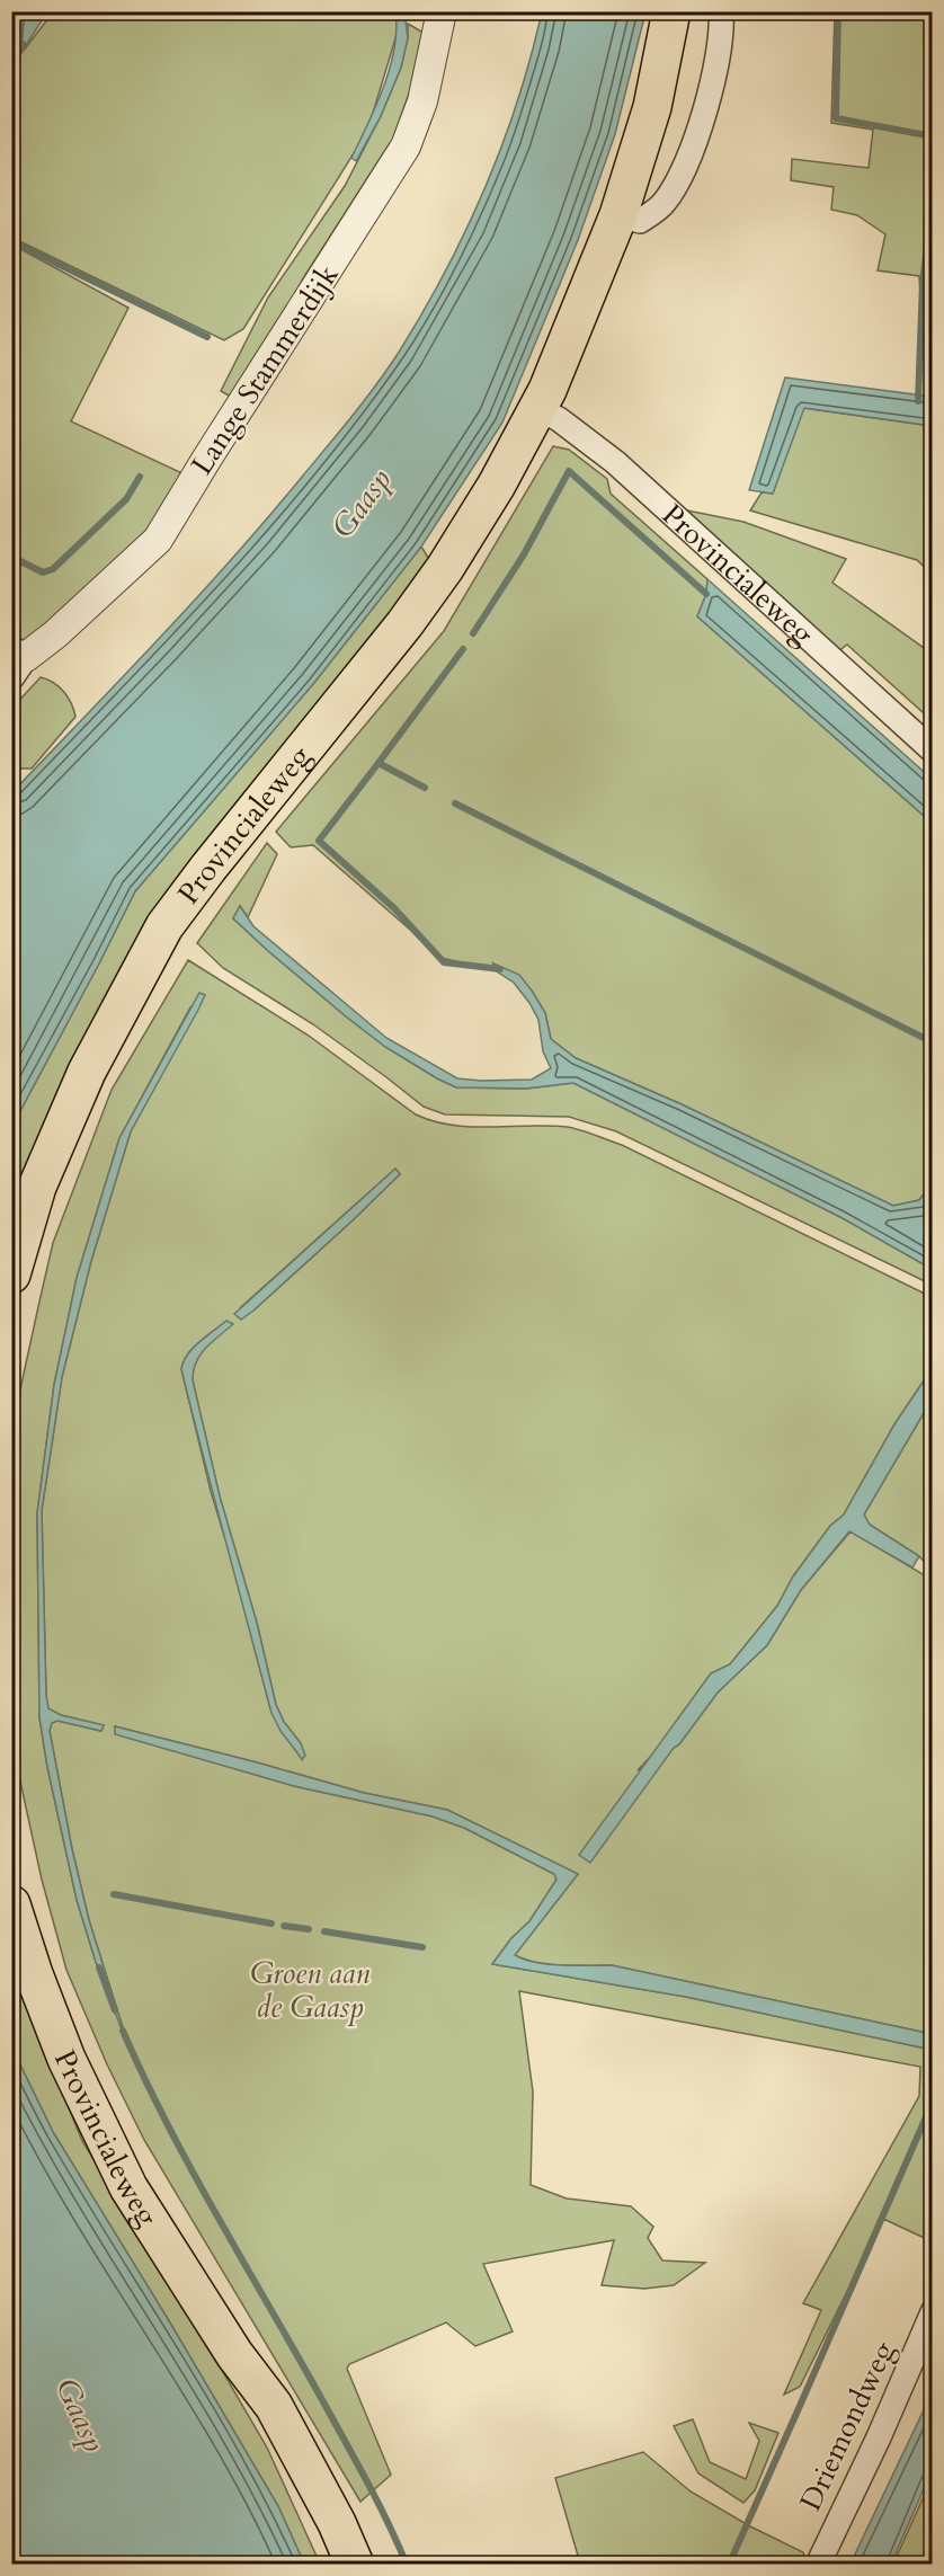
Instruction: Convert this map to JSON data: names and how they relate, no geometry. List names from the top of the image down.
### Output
{
  "streets": {
    "main road": ["Provincialeweg"],
    "street": ["Lange Stammerdijk", "Driemondweg"]
  },
  "water": ["Gaasp"],
  "parks": ["Groen aan de Gaasp"]
}
